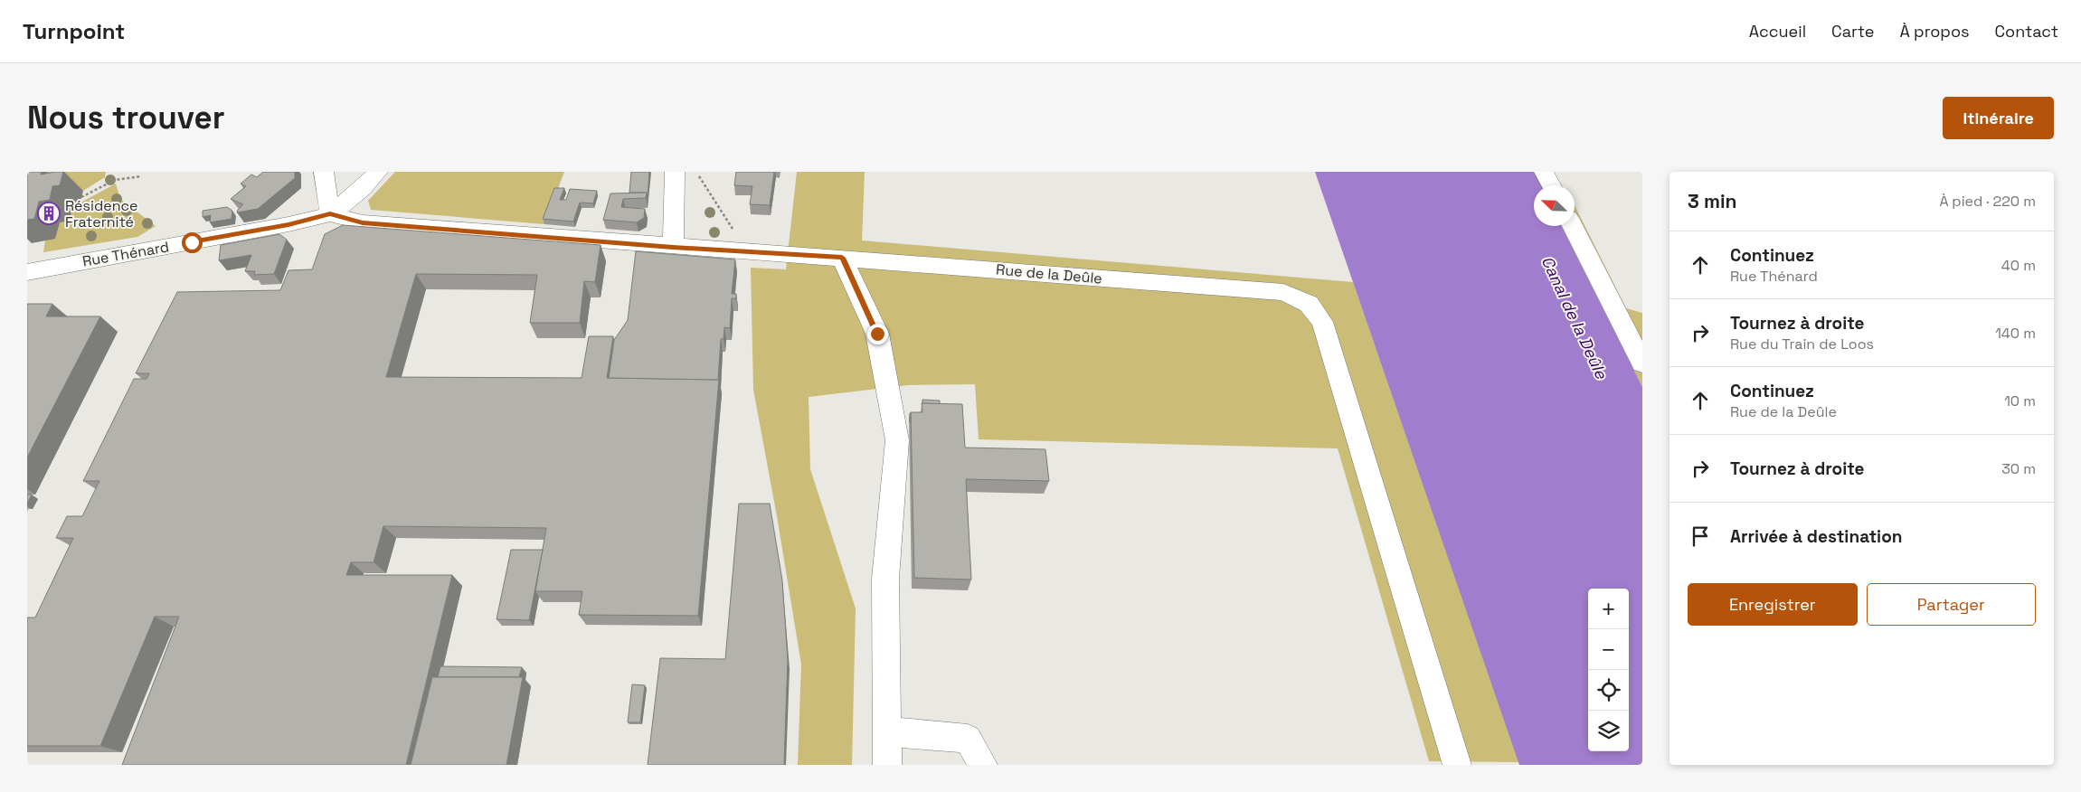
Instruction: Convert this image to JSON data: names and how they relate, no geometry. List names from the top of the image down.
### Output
{
  "streets": {
    "street": ["Rue Thénard", "Rue de la Deûle"]
  },
  "crossings": [
    ["Rue Thénard", "Rue de la Deûle"]
  ],
  "water": ["Canal de la Deûle"],
  "places": {
    "building": ["Résidence Fraternité"]
  },
  "north": "top left",
  "page": {
    "header": "Turnpoint",
    "nav": [
      "Accueil",
      "Carte",
      "À propos",
      "Contact"
    ],
    "buttons": [
      "Itinéraire",
      ["Enregistrer", "Partager"]
    ],
    "title": "Nous trouver",
    "heading": ["3 min", "À pied · 220 m"],
    "list": [
      ["Continuez", "Rue Thénard", "40 m"],
      ["Tournez à droite", "Rue du Train de Loos", "140 m"],
      ["Continuez", "Rue de la Deûle", "10 m"],
      ["Tournez à droite", "30 m"],
      "Arrivée à destination"
    ],
    "map_buttons": ["+", "−"]
  }
}
